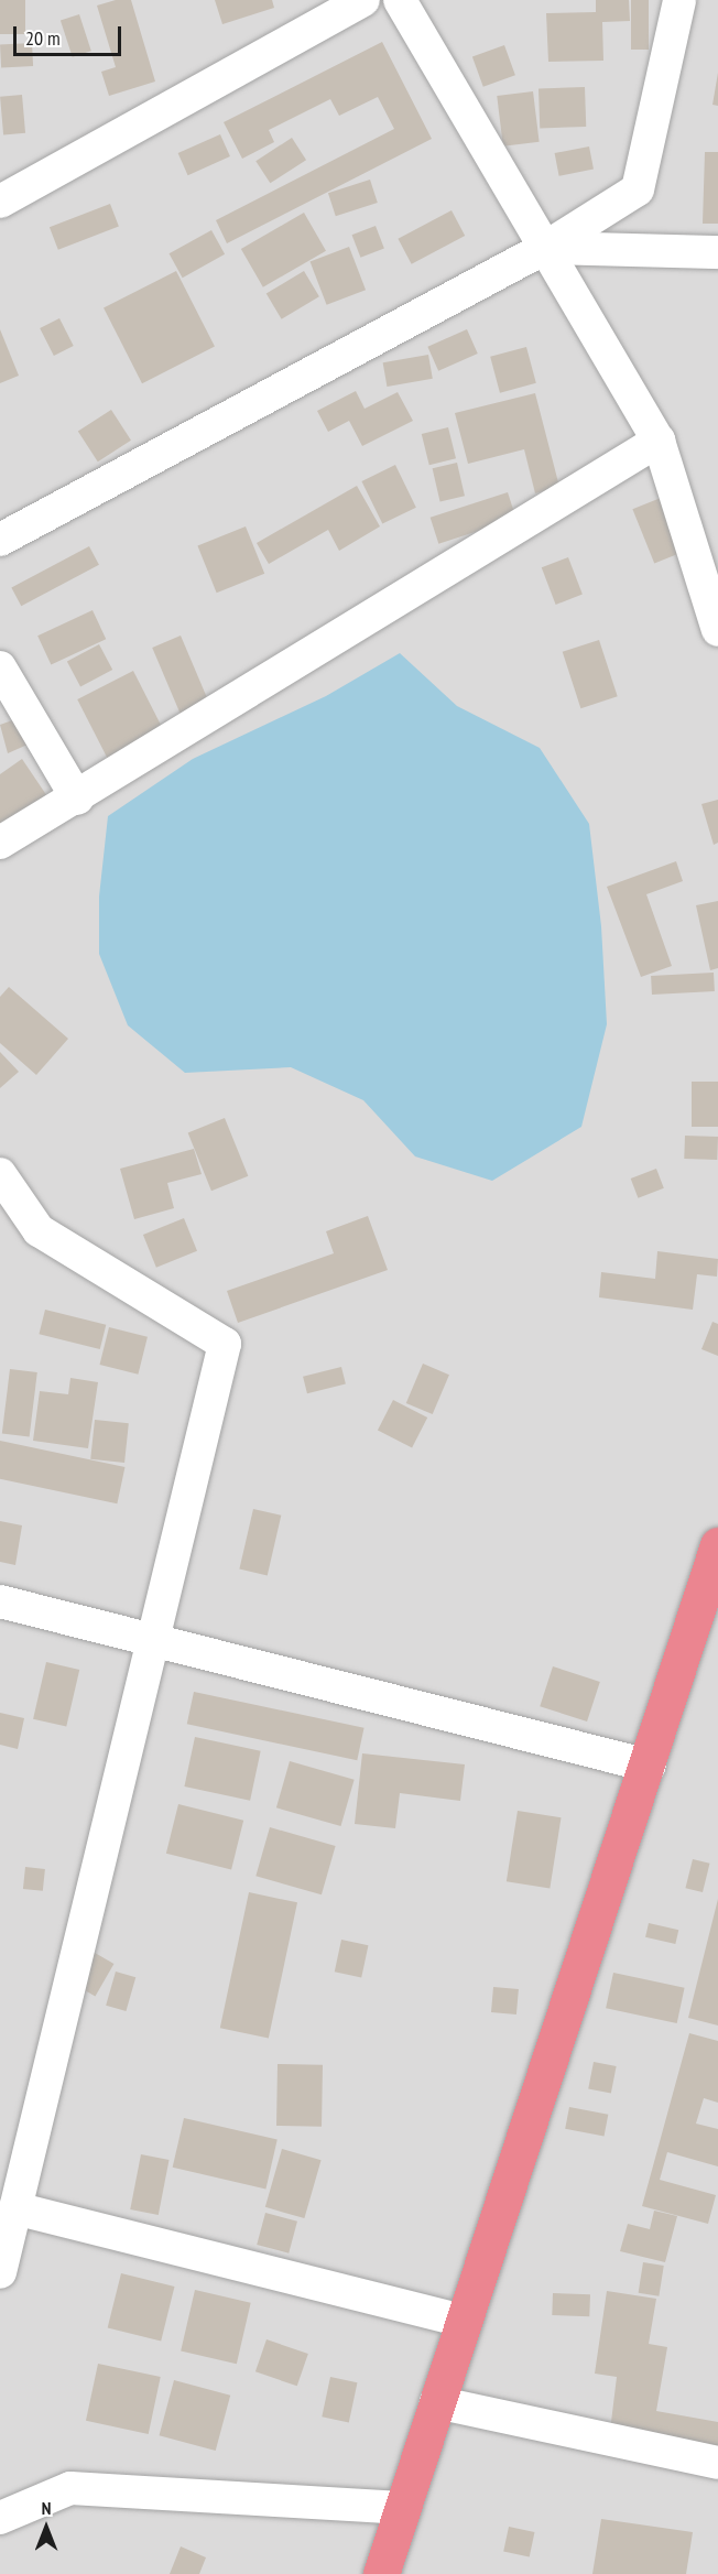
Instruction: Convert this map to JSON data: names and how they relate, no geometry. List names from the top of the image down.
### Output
{
  "scale_bar": "20 m",
  "north": "top"
}
